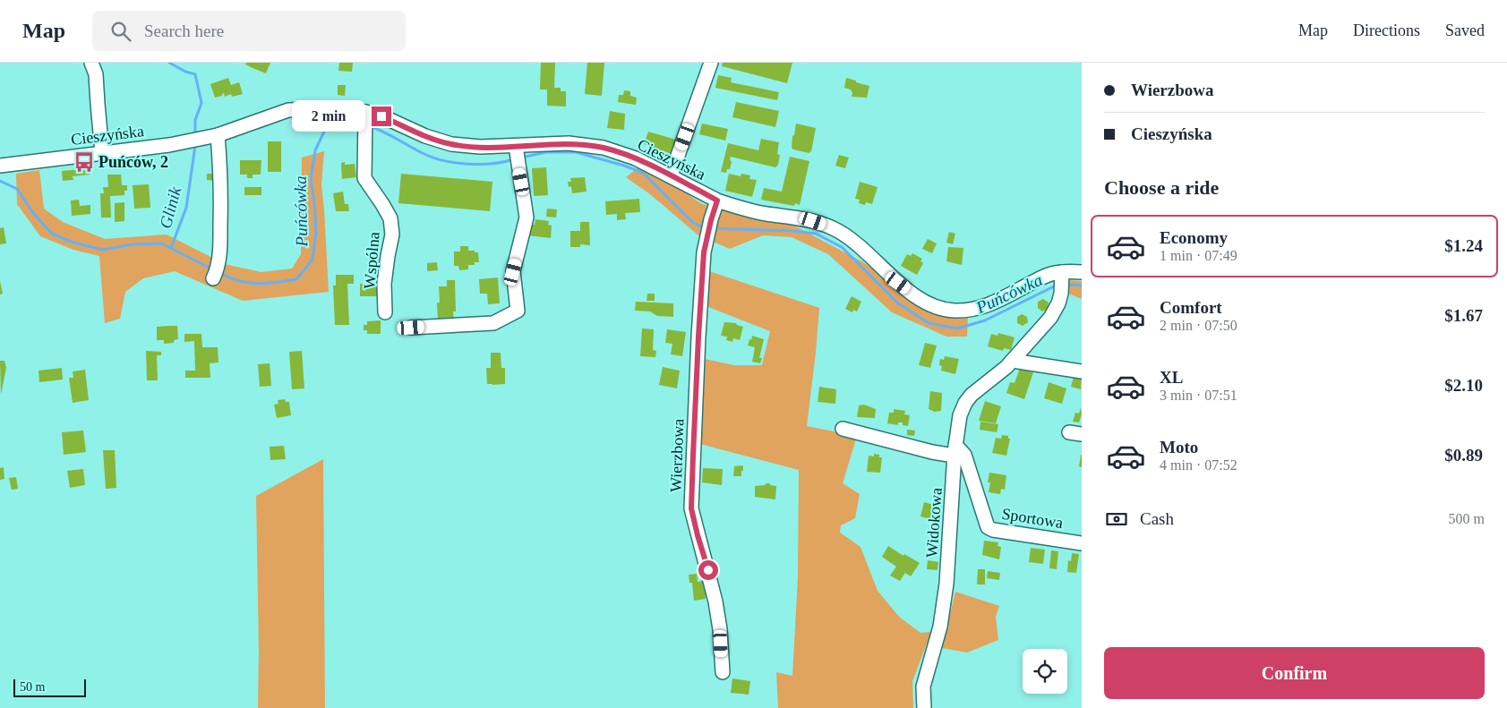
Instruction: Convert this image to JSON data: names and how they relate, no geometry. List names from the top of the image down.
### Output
{
  "streets": {
    "street": [
      "Cieszyńska",
      "Wspólna",
      "Wierzbowa",
      "Sportowa",
      "Widokowa"
    ]
  },
  "crossings": [
    ["Cieszyńska", "Wspólna"],
    ["Cieszyńska", "Wierzbowa"],
    ["Cieszyńska", "Widokowa"],
    ["Sportowa", "Widokowa"]
  ],
  "water": ["Glinik", "Puńcówka"],
  "places": {
    "bus stop": ["Puńców, 2"]
  },
  "scale_bar": "50 m",
  "page": {
    "header": "Map",
    "search": "Search here",
    "nav": ["Map", "Directions", "Saved"],
    "banner": ["Wierzbowa", "Cieszyńska"],
    "bubble": "2 min",
    "heading": "Choose a ride",
    "list": [
      {
        "name": "Economy",
        "note": "1 min · 07:49",
        "value": "$1.24"
      },
      {
        "name": "Comfort",
        "note": "2 min · 07:50",
        "value": "$1.67"
      },
      {
        "name": "XL",
        "note": "3 min · 07:51",
        "value": "$2.10"
      },
      {
        "name": "Moto",
        "note": "4 min · 07:52",
        "value": "$0.89"
      }
    ],
    "pay": ["Cash", "500 m"],
    "buttons": "Confirm",
    "scale": "50 m"
  }
}
